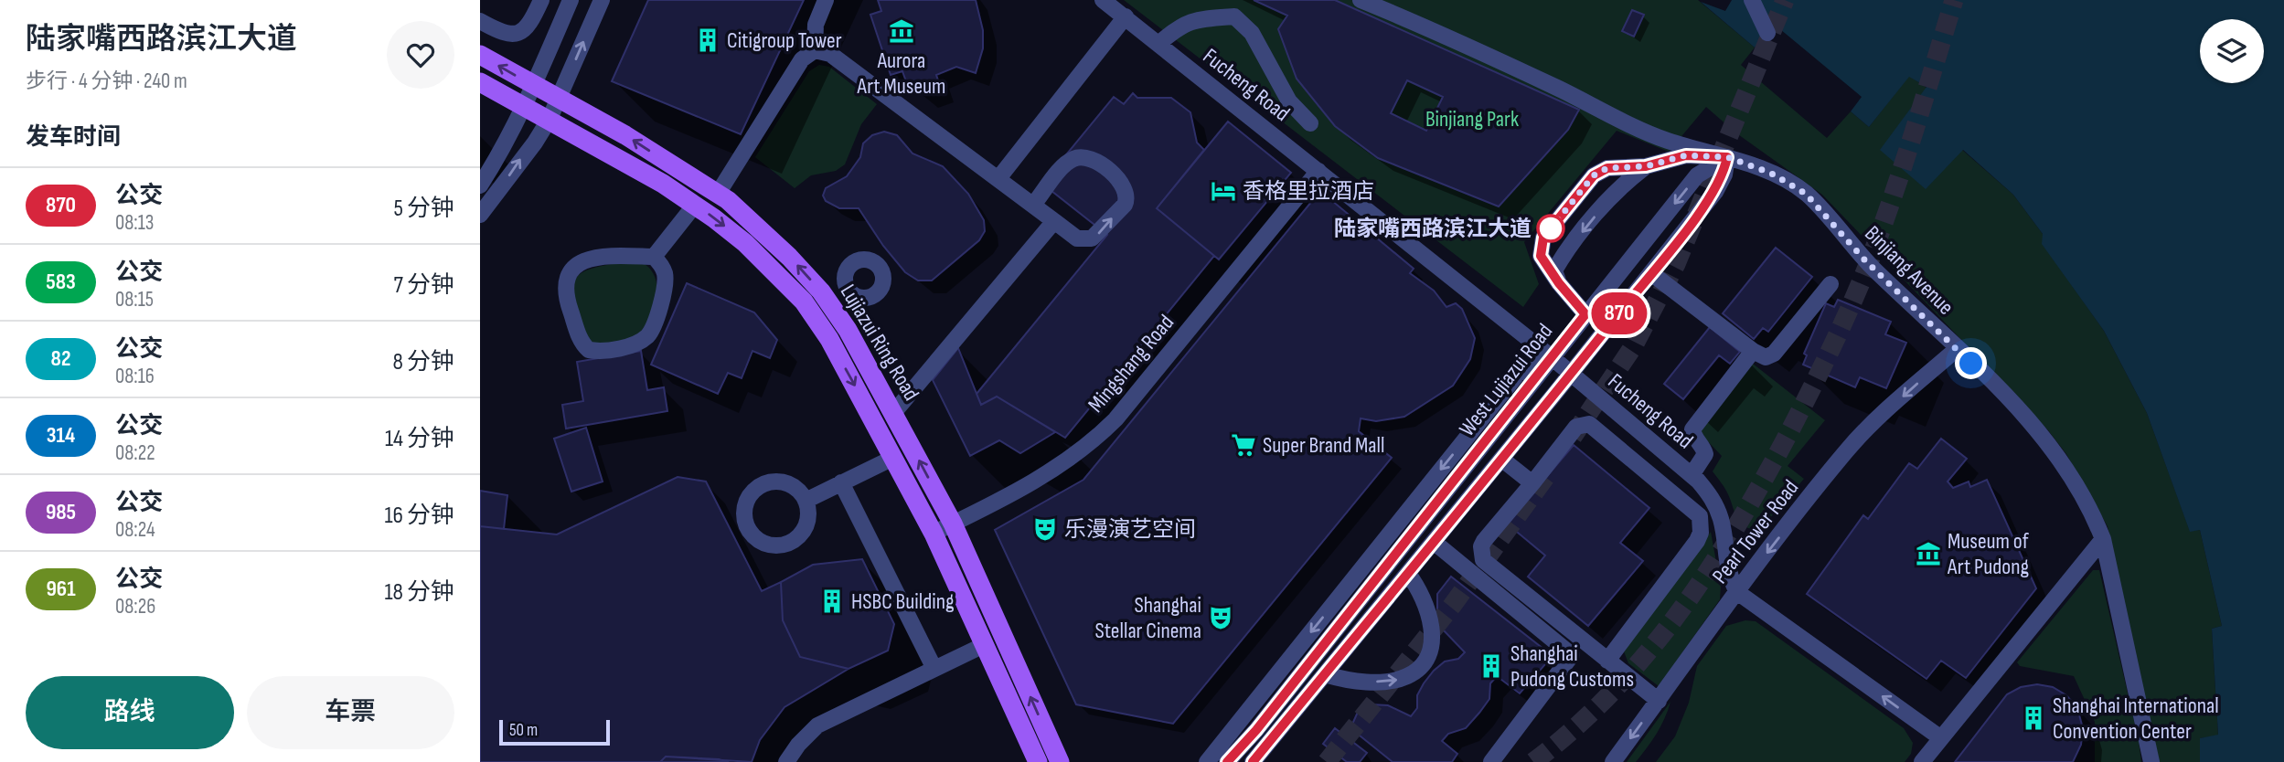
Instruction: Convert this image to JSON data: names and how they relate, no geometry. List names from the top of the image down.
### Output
{
  "streets": {
    "main road": ["Lujiazui Ring Road"],
    "street": [
      "Fucheng Road",
      "Binjiang Avenue",
      "Mingshang Road",
      "West Lujiazui Road",
      "Pearl Tower Road"
    ]
  },
  "crossings": [
    ["Fucheng Road", "Mingshang Road"],
    ["Fucheng Road", "West Lujiazui Road"],
    ["Fucheng Road", "Pearl Tower Road"],
    ["Binjiang Avenue", "West Lujiazui Road"],
    ["Binjiang Avenue", "Pearl Tower Road"],
    ["Lujiazui Ring Road", "Mingshang Road"]
  ],
  "one_way": ["Pearl Tower Road"],
  "parks": ["Binjiang Park"],
  "places": {
    "museum": ["Aurora Art Museum", "Museum of Art Pudong"],
    "building": [
      "Citigroup Tower",
      "HSBC Building",
      "Shanghai Pudong Customs",
      "Shanghai International Convention Center"
    ],
    "hotel": ["香格里拉酒店"],
    "other": ["陆家嘴西路滨江大道"],
    "supermarket": ["Super Brand Mall"],
    "theatre": ["乐漫演艺空间", "Shanghai Stellar Cinema"]
  },
  "lines": ["bus line 870"],
  "scale_bar": "50 m",
  "page": {
    "heading": [
      ["陆家嘴西路滨江大道", "步行 · 4 分钟 · 240 m"],
      "发车时间"
    ],
    "on_map": "870",
    "list": [
      {
        "mark": "870",
        "name": "公交",
        "note": "08:13",
        "value": "5 分钟"
      },
      {
        "mark": "583",
        "name": "公交",
        "note": "08:15",
        "value": "7 分钟"
      },
      {
        "mark": "82",
        "name": "公交",
        "note": "08:16",
        "value": "8 分钟"
      },
      {
        "mark": "314",
        "name": "公交",
        "note": "08:22",
        "value": "14 分钟"
      },
      {
        "mark": "985",
        "name": "公交",
        "note": "08:24",
        "value": "16 分钟"
      },
      {
        "mark": "961",
        "name": "公交",
        "note": "08:26",
        "value": "18 分钟"
      }
    ],
    "buttons": ["路线", "车票"],
    "scale": "50 m"
  }
}
